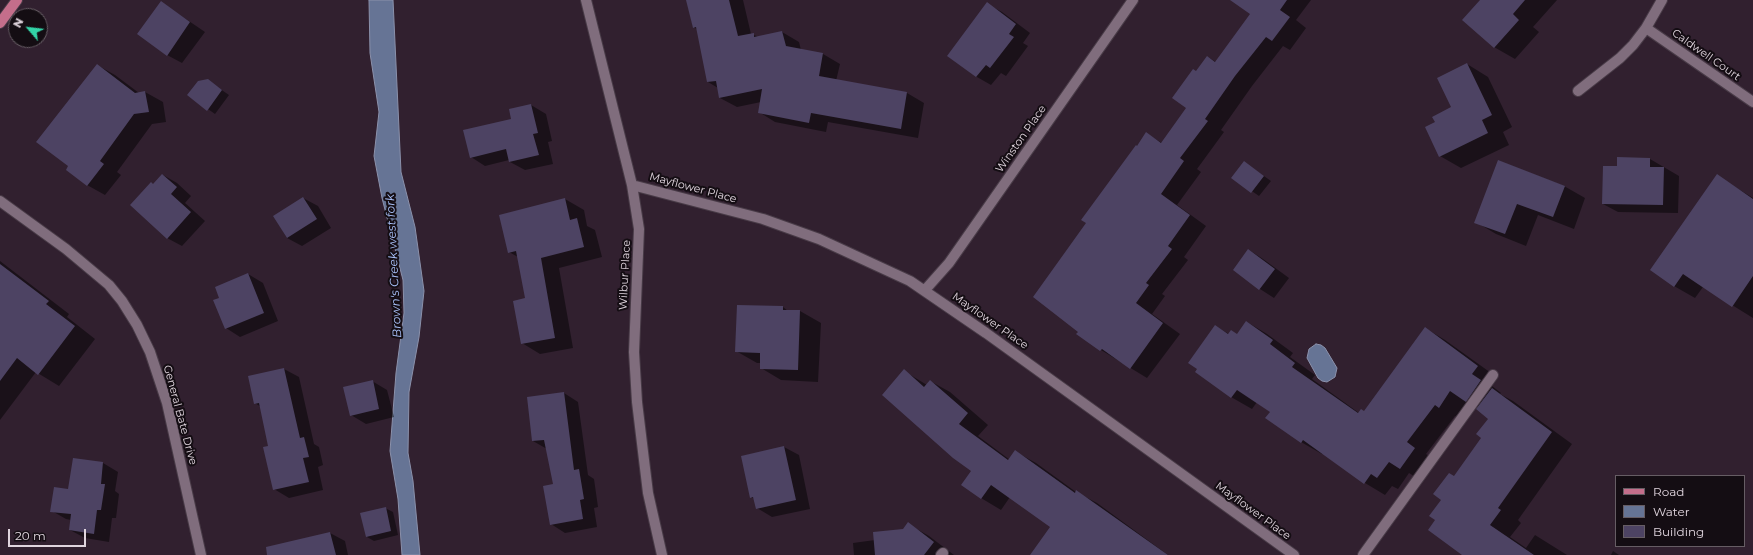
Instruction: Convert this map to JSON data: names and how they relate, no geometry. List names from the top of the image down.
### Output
{
  "streets": {
    "street": [
      "Caldwell Court",
      "Winston Place",
      "Mayflower Place",
      "Wilbur Place",
      "General Bate Drive"
    ]
  },
  "crossings": [
    ["Winston Place", "Mayflower Place"],
    ["Mayflower Place", "Wilbur Place"]
  ],
  "water": ["Brown's Creek west fork"],
  "legend": ["Road", "Water", "Building"],
  "scale_bar": "20 m",
  "north": "top left"
}
